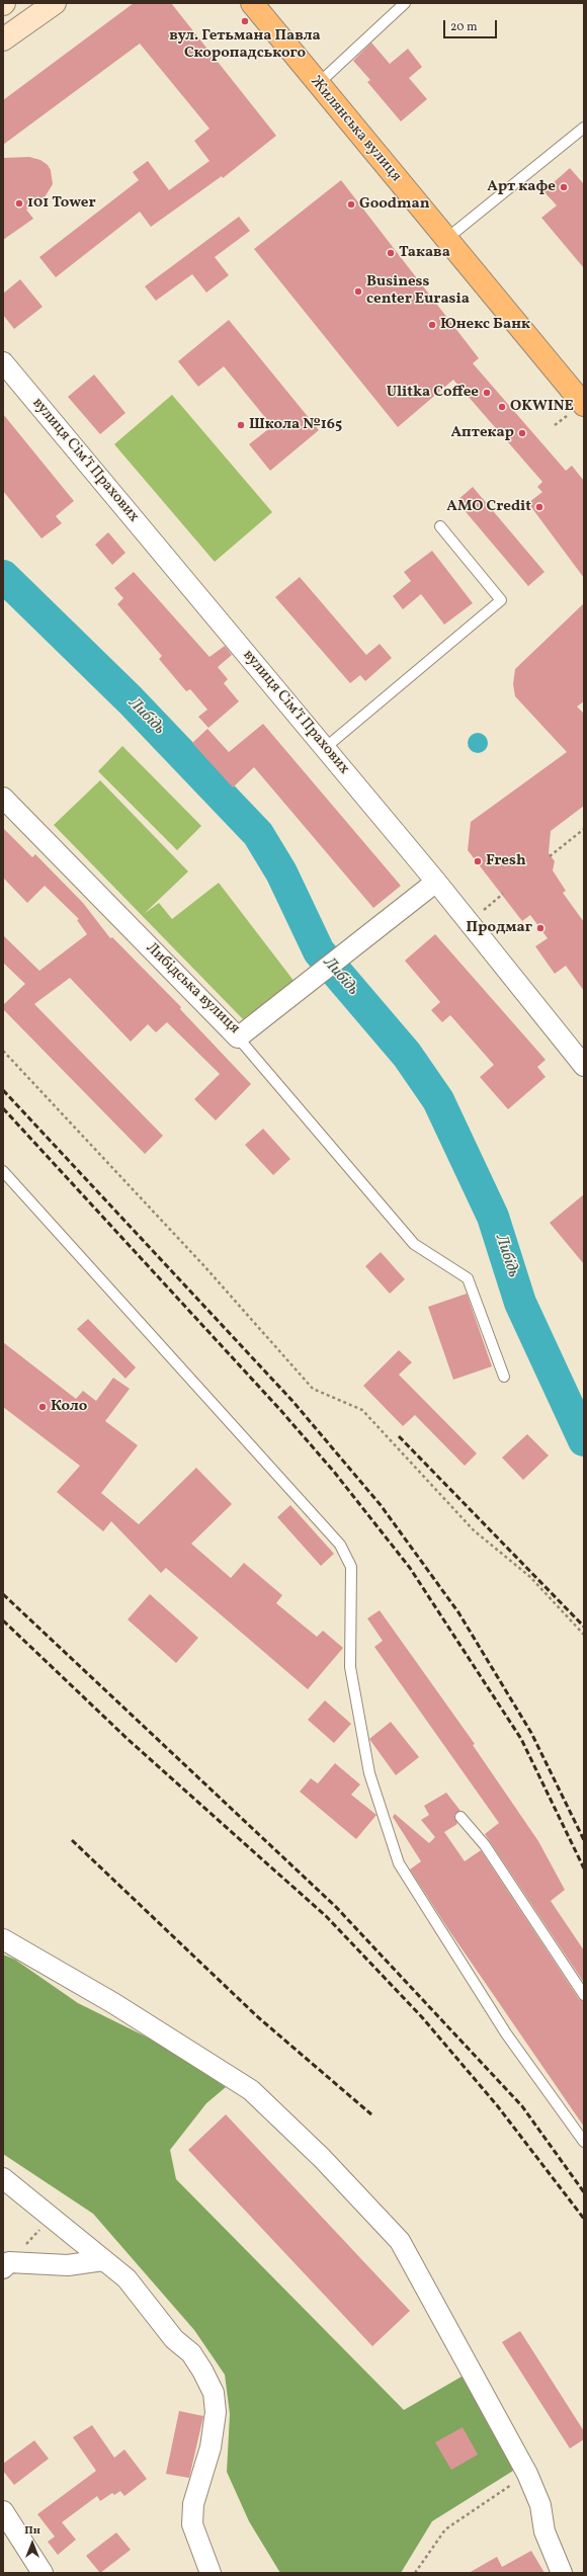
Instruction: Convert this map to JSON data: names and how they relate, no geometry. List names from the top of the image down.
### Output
{
  "streets": {
    "main road": ["Жилянська вулиця"],
    "street": ["вулиця Сімʼї Прахових", "Либідська вулиця"]
  },
  "crossings": [
    ["вулиця Сімʼї Прахових", "Либідська вулиця"]
  ],
  "water": ["Либідь"],
  "places": [
    "вул. Гетьмана Павла Скоропадського",
    "Арт кафе",
    "101 Tower",
    "Goodman",
    "Такава",
    "Business center Eurasia",
    "Юнекс Банк",
    "Ulitka Coffee",
    "OKWINE",
    "Школа №165",
    "Аптекар",
    "AMO Credit",
    "Fresh",
    "Продмаг",
    "Коло"
  ],
  "scale_bar": "20 m",
  "north": "top"
}
